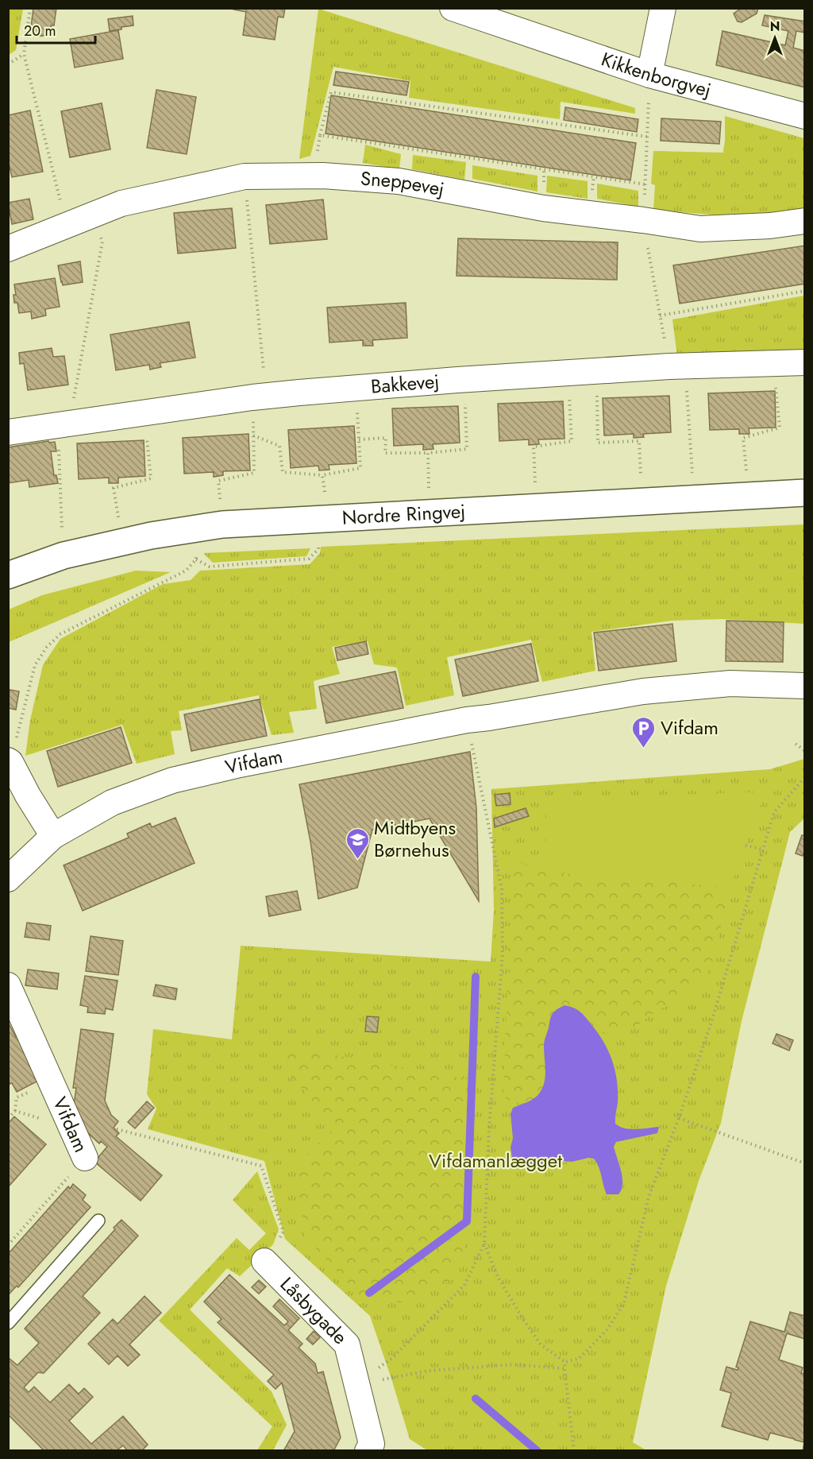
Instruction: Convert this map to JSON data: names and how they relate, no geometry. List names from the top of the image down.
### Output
{
  "streets": {
    "main road": ["Nordre Ringvej"],
    "street": [
      "Kikkenborgvej",
      "Sneppevej",
      "Bakkevej",
      "Vifdam",
      "Låsbygade"
    ]
  },
  "parks": ["Vifdamanlægget"],
  "places": {
    "parking": ["Vifdam"],
    "school or university": ["Midtbyens Børnehus"]
  },
  "scale_bar": "20 m",
  "north": "top"
}
